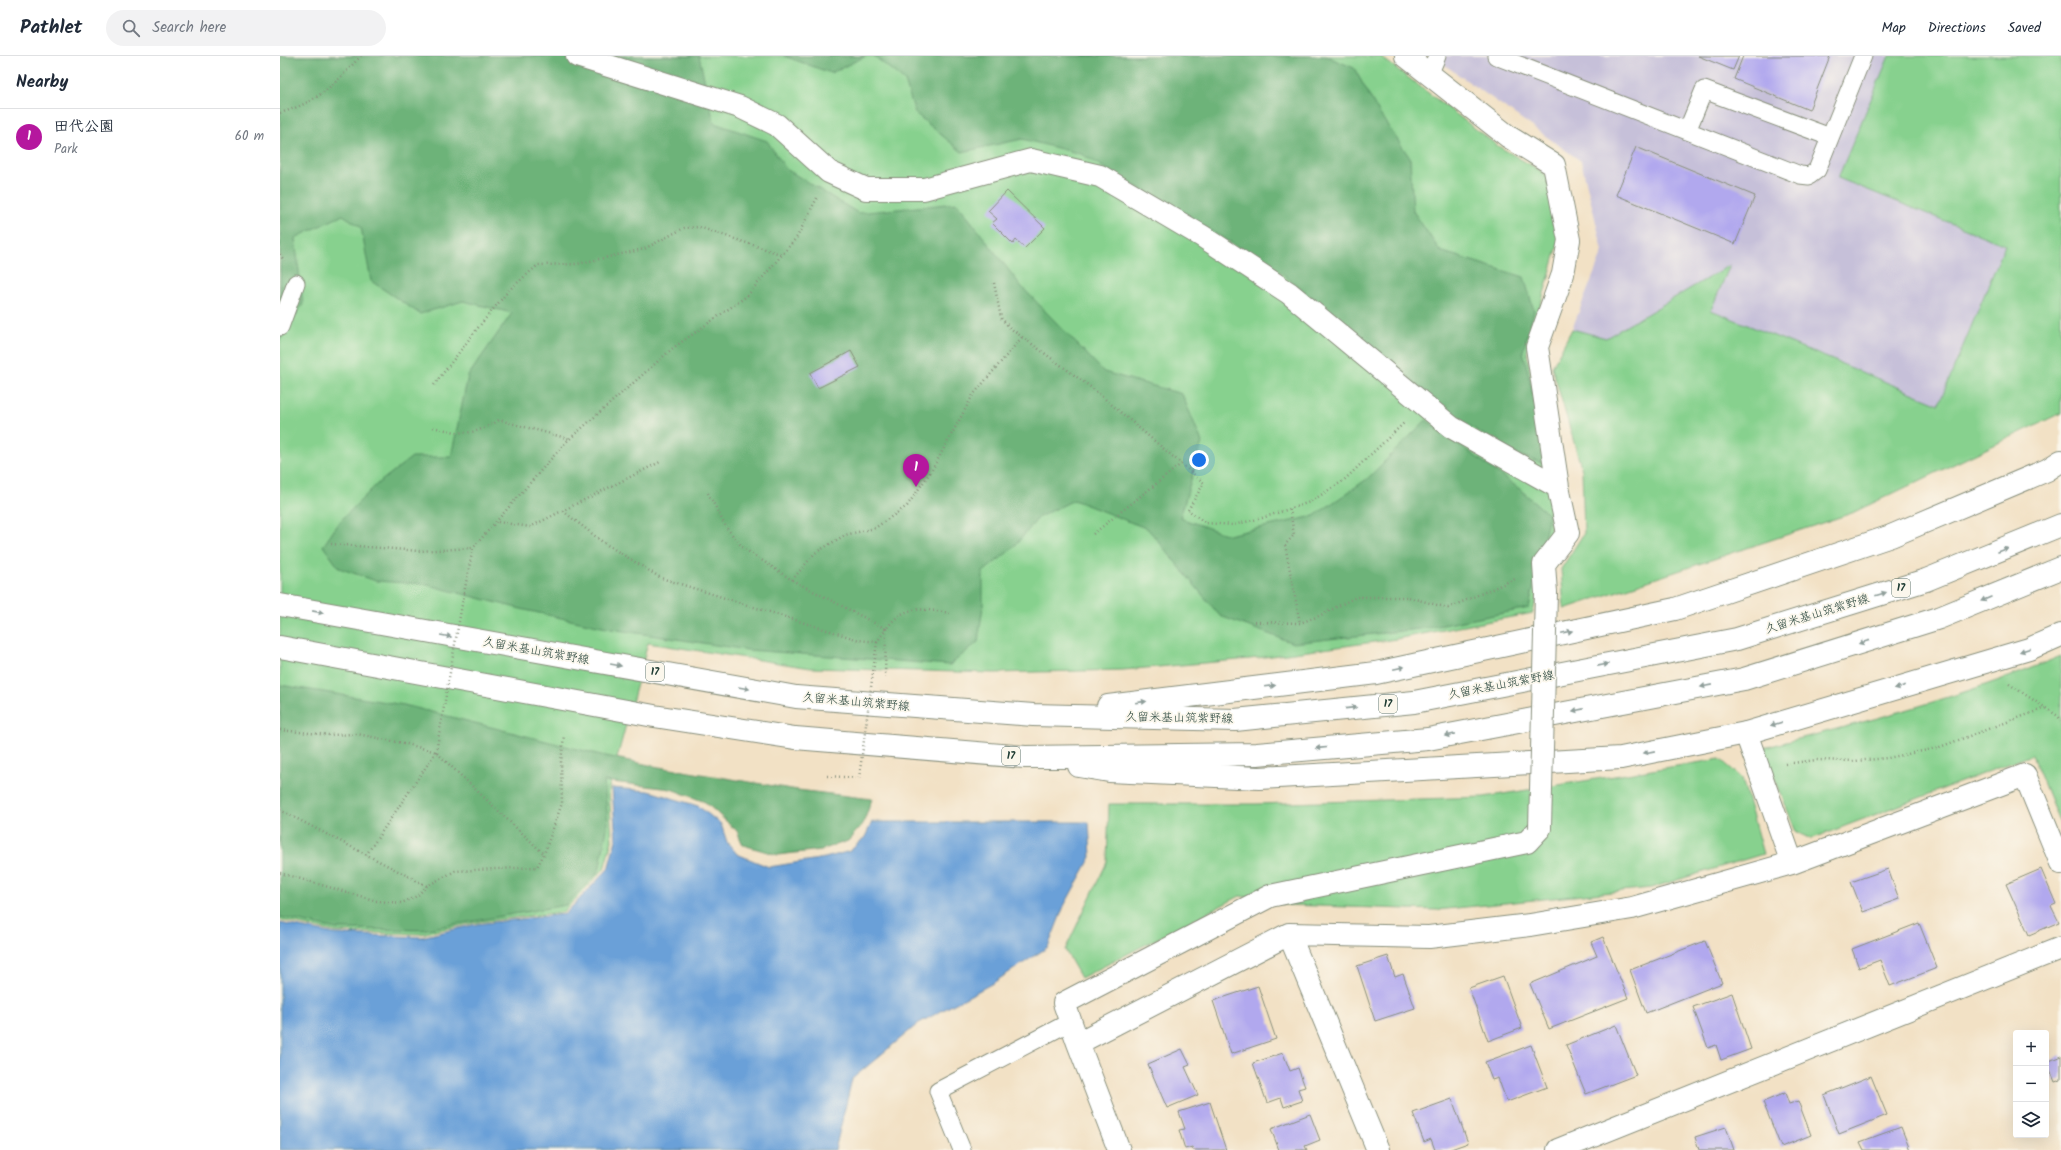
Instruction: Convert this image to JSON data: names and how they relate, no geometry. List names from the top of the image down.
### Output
{
  "streets": {
    "main road": ["17", "久留米基山筑紫野線"]
  },
  "page": {
    "header": "Pathlet",
    "search": "Search here",
    "nav": ["Map", "Directions", "Saved"],
    "heading": "Nearby",
    "list": [
      {
        "mark": "1",
        "name": "田代公園",
        "note": "Park",
        "value": "60 m"
      }
    ],
    "pins": "1",
    "map_buttons": ["+", "−"]
  }
}
